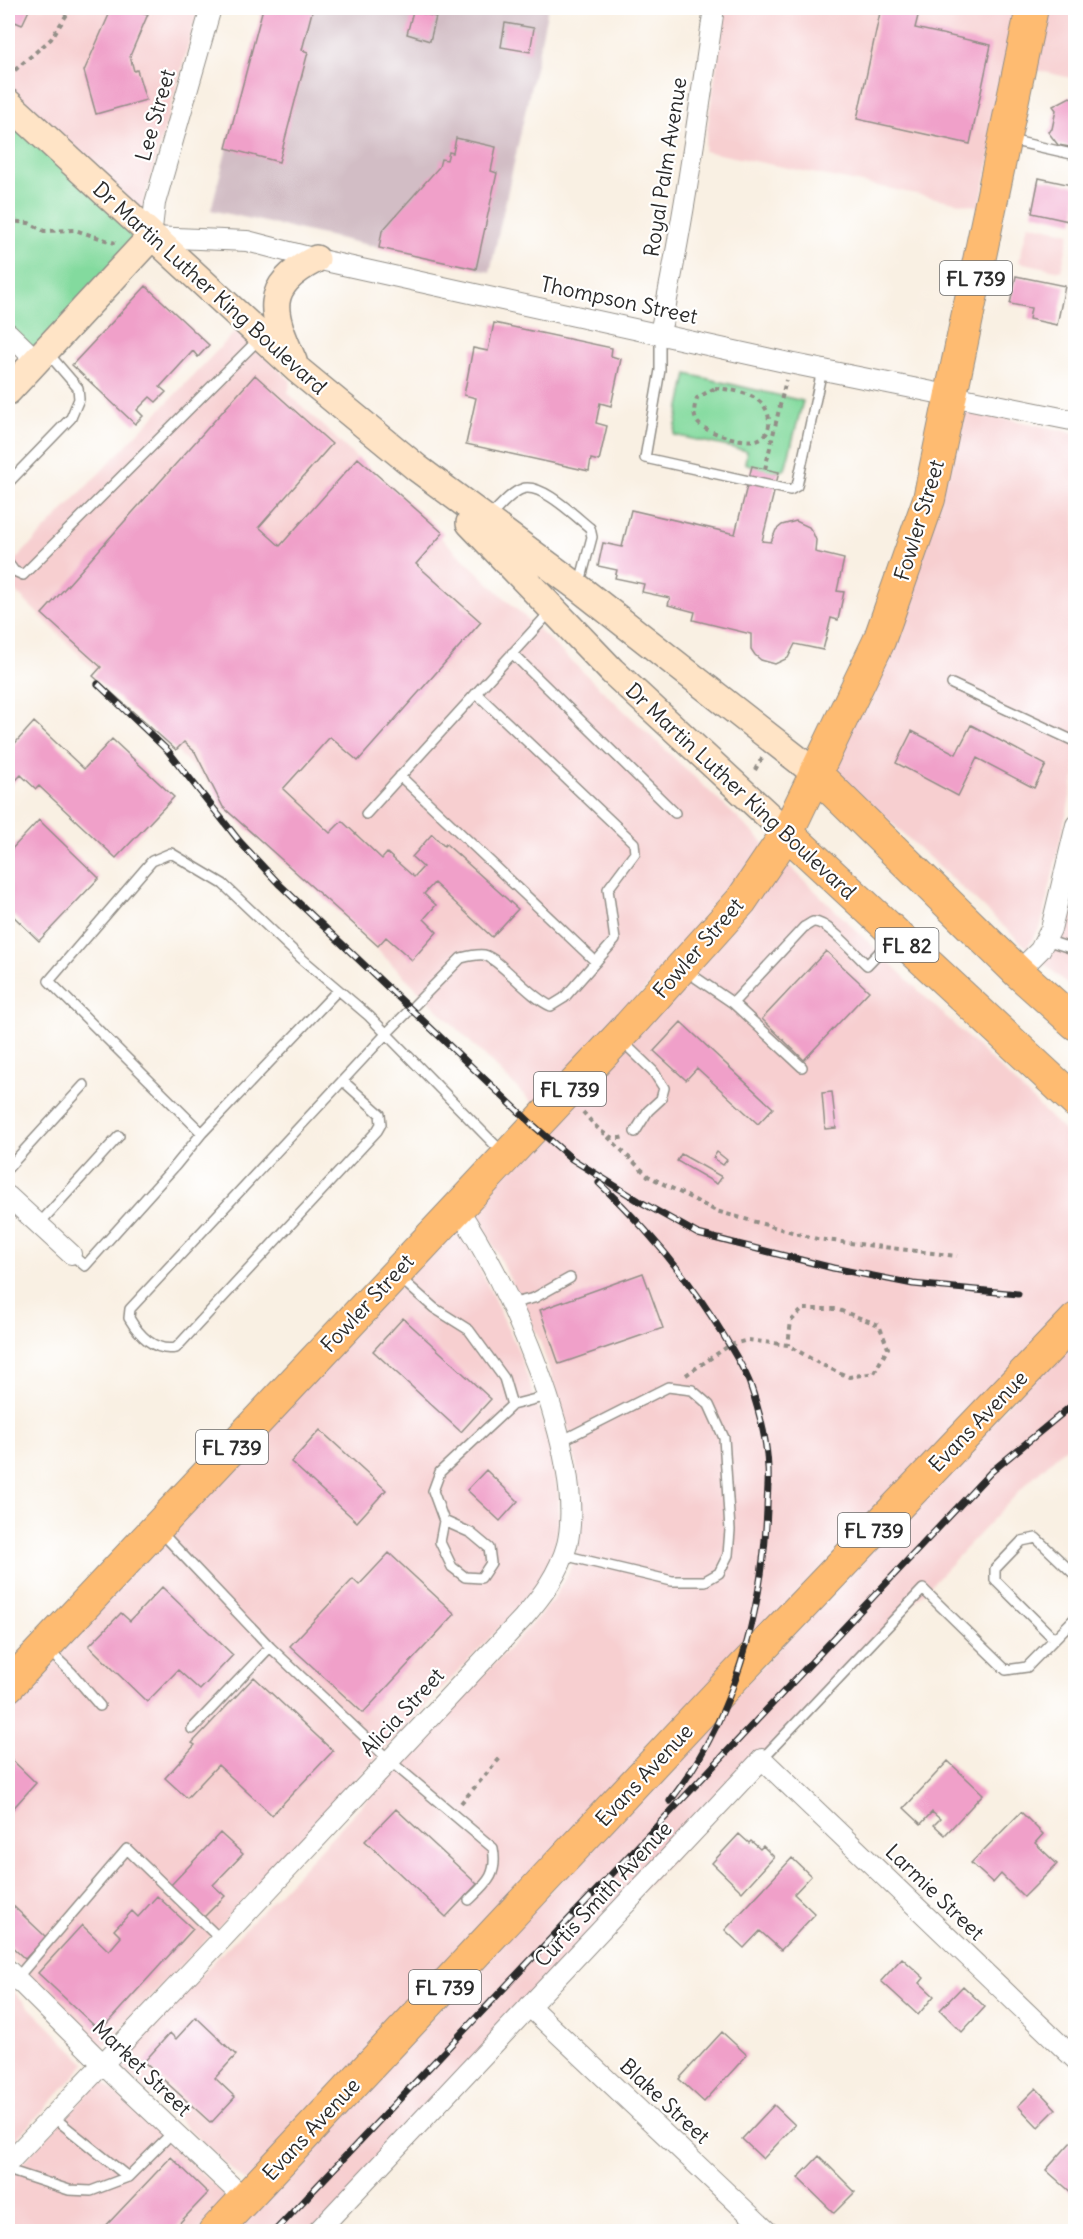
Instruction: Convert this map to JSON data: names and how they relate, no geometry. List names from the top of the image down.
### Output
{
  "streets": {
    "main road": [
      "FL 739",
      "Dr Martin Luther King Boulevard",
      "Fowler Street",
      "FL 82",
      "Evans Avenue"
    ],
    "street": [
      "Lee Street",
      "Royal Palm Avenue",
      "Thompson Street",
      "Alicia Street",
      "Larmie Street",
      "Curtis Smith Avenue",
      "Market Street",
      "Blake Street"
    ]
  },
  "crossings": [
    ["Lee Street", "Dr Martin Luther King Boulevard"],
    ["Lee Street", "Thompson Street"],
    ["Royal Palm Avenue", "Thompson Street"],
    ["Dr Martin Luther King Boulevard", "Thompson Street"],
    ["Dr Martin Luther King Boulevard", "Fowler Street"],
    ["Dr Martin Luther King Boulevard", "FL 82"],
    ["Thompson Street", "Fowler Street"],
    ["Fowler Street", "FL 82"],
    ["Fowler Street", "Alicia Street"],
    ["Evans Avenue", "Market Street"],
    ["Alicia Street", "Market Street"],
    ["Larmie Street", "Curtis Smith Avenue"],
    ["Curtis Smith Avenue", "Blake Street"]
  ]
}
